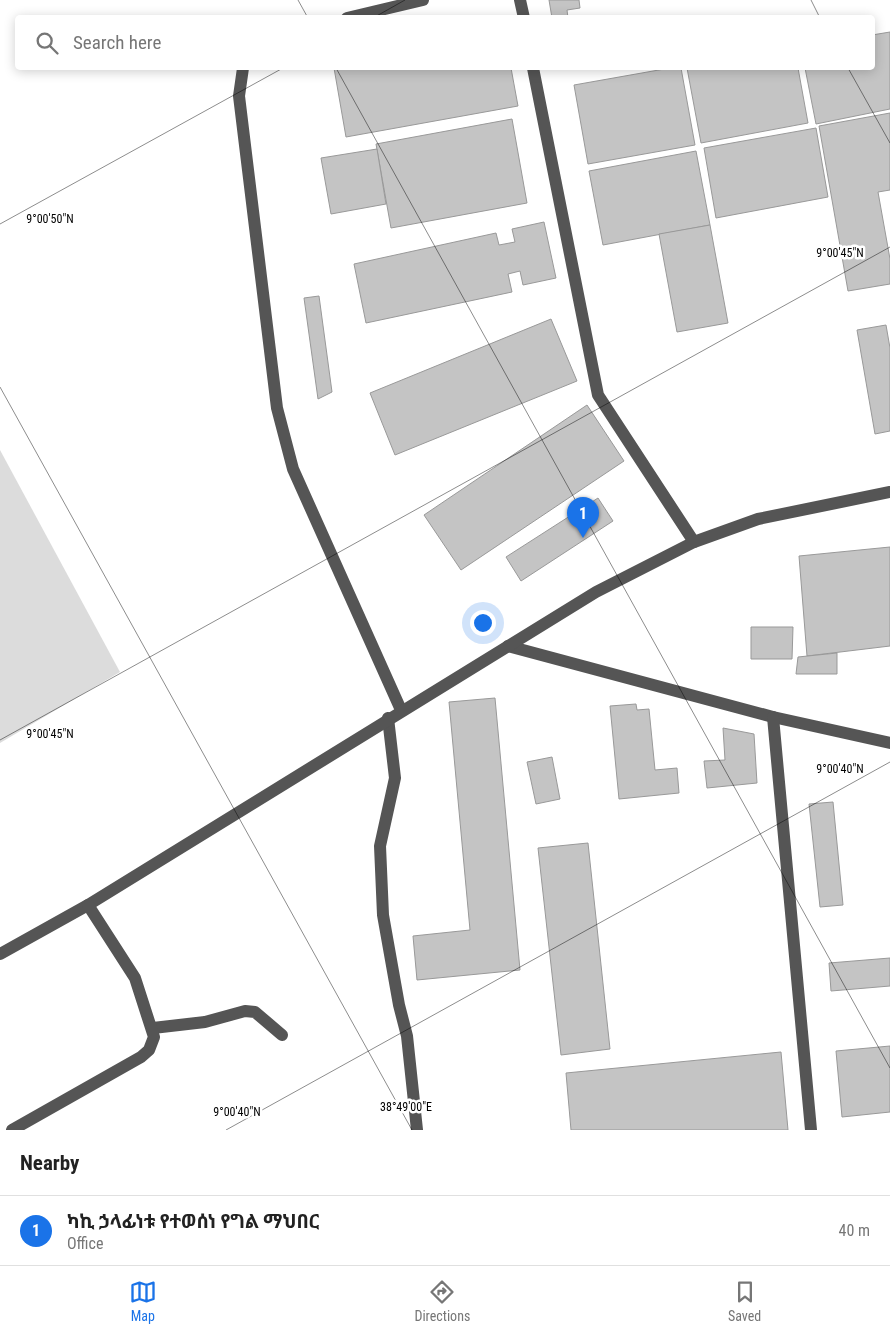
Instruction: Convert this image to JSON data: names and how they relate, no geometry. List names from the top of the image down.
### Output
{
  "page": {
    "search": "Search here",
    "pins": "1",
    "heading": "Nearby",
    "list": [
      {
        "mark": "1",
        "name": "ካኪ ኃላፊነቱ የተወሰነ የግል ማህበር",
        "note": "Office",
        "value": "40 m"
      }
    ],
    "nav": ["Map", "Directions", "Saved"]
  },
  "coordinates": [
    "9°00'50\"N",
    "9°00'45\"N",
    "9°00'40\"N",
    "38°49'00\"E"
  ]
}
